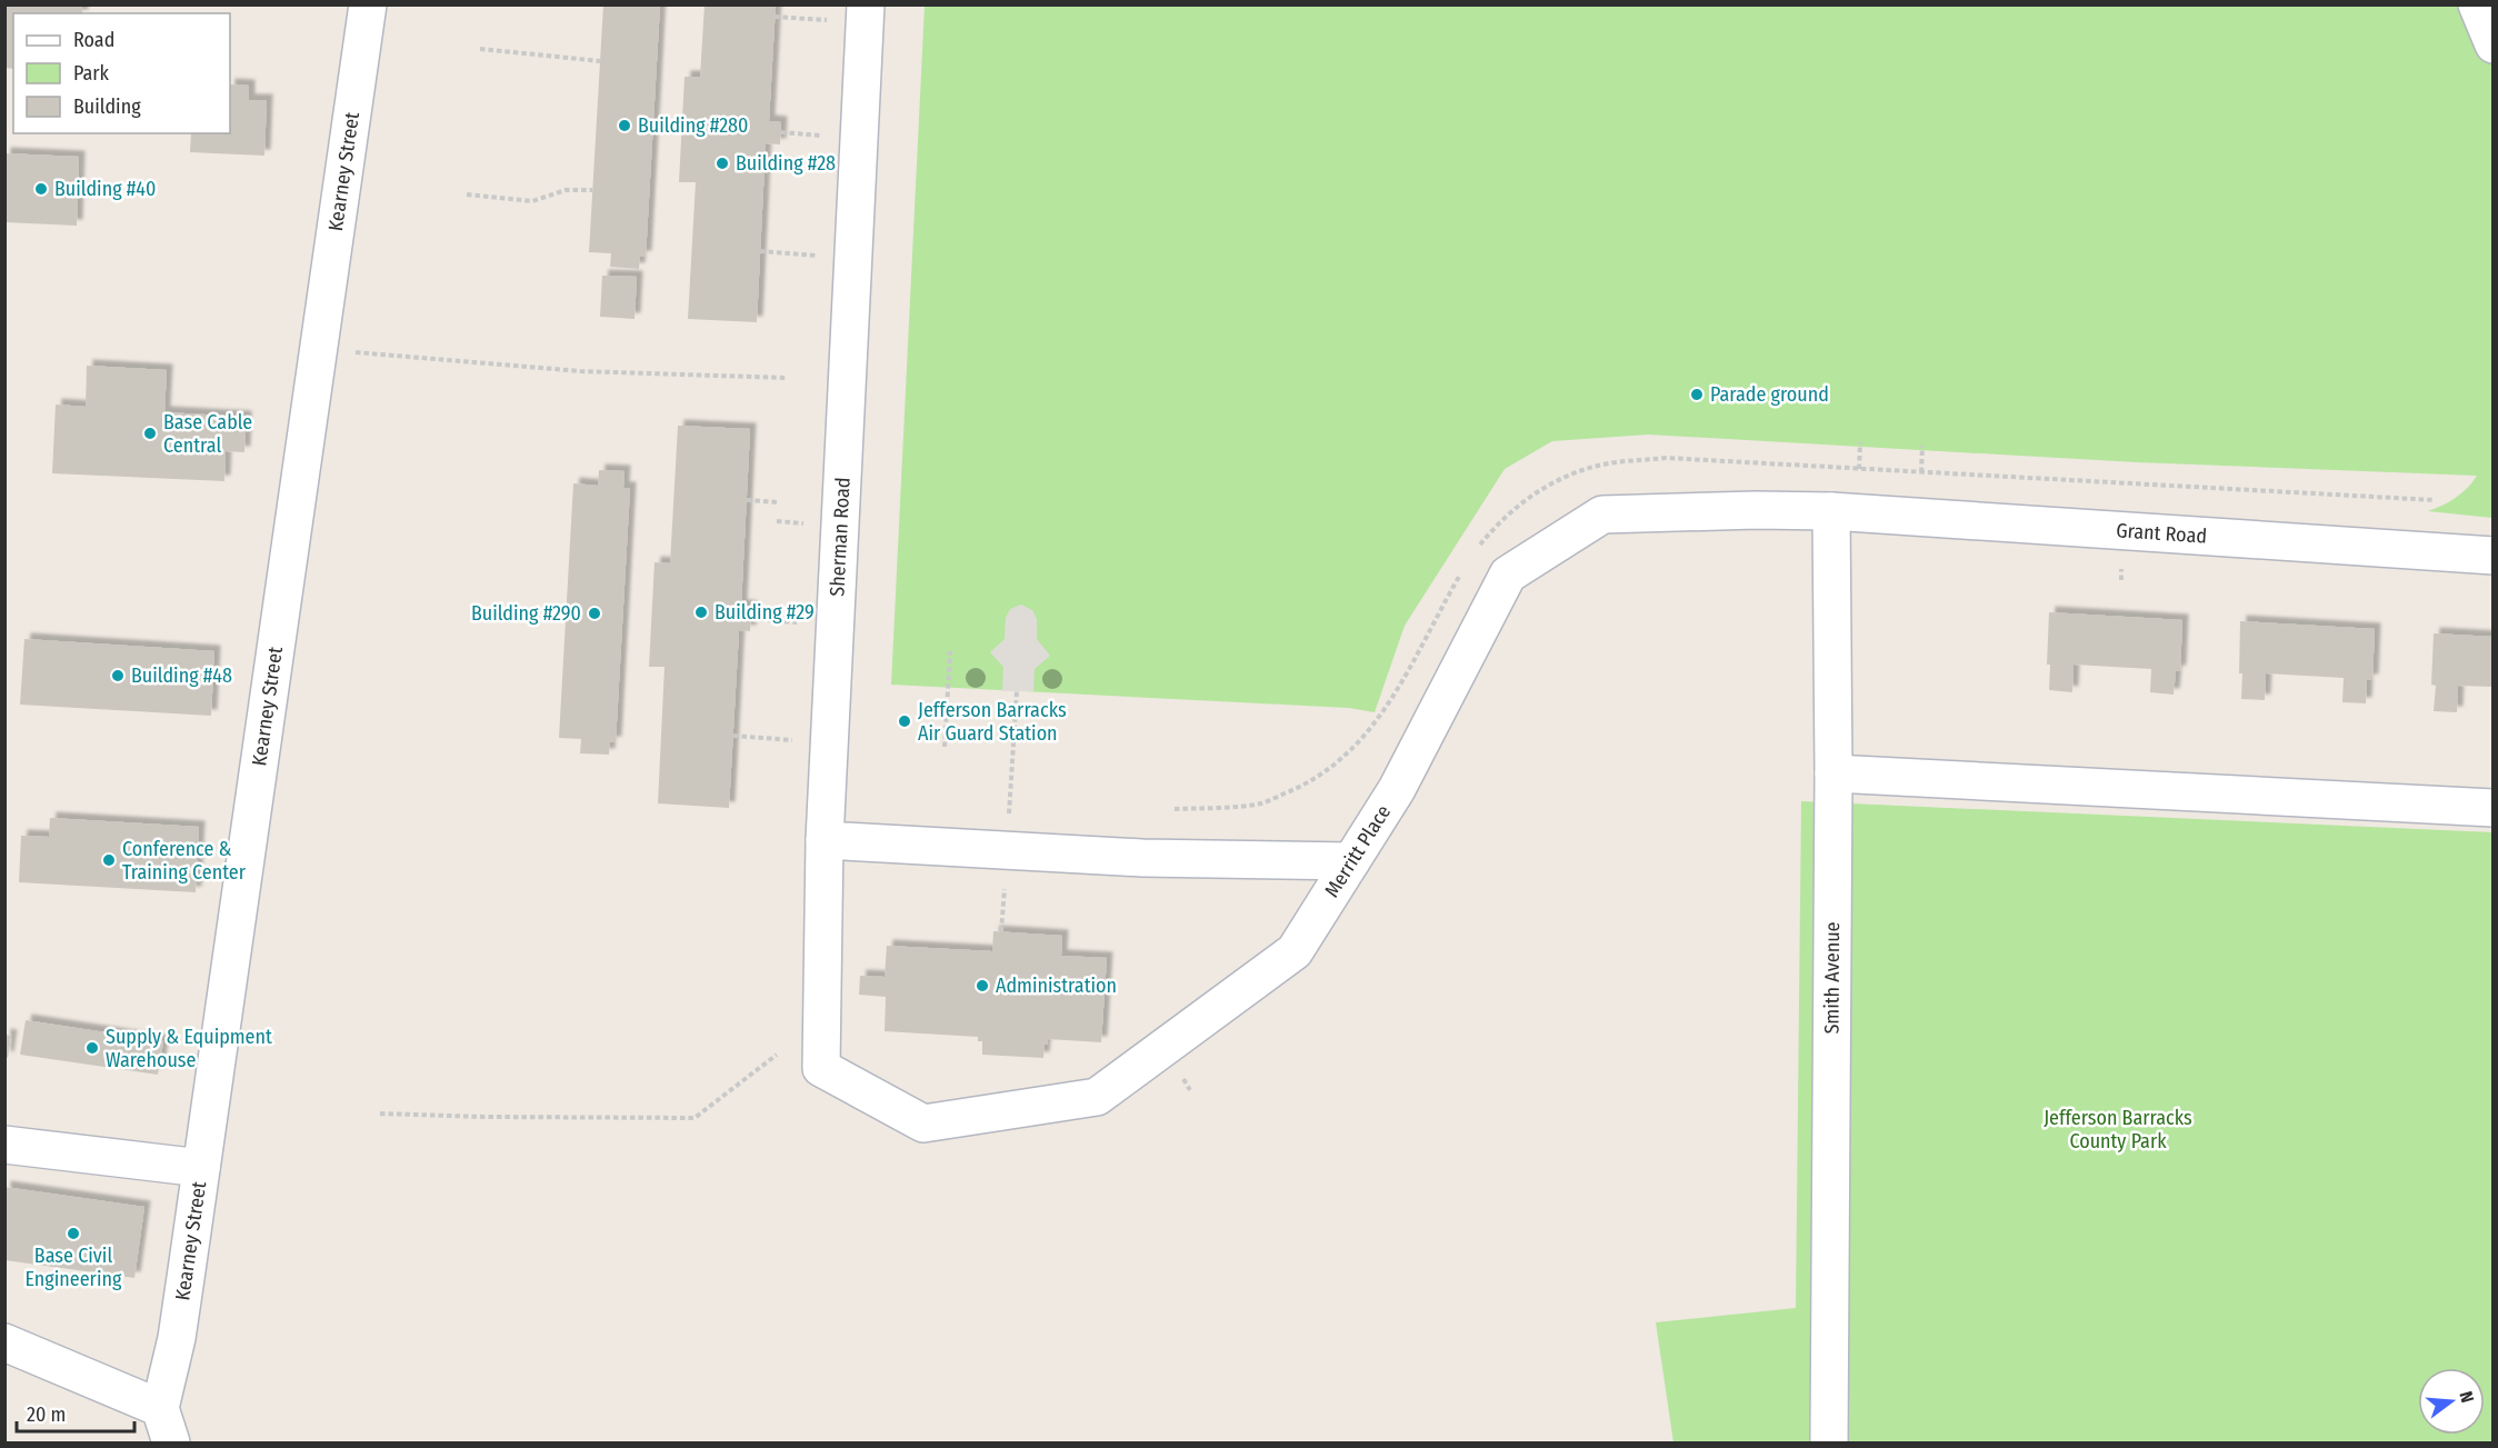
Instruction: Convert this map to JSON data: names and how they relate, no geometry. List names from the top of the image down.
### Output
{
  "streets": {
    "street": [
      "Kearney Street",
      "Grant Road",
      "Sherman Road",
      "Merritt Place",
      "Smith Avenue"
    ]
  },
  "crossings": [
    ["Grant Road", "Merritt Place"],
    ["Grant Road", "Smith Avenue"],
    ["Sherman Road", "Merritt Place"],
    ["Merritt Place", "Smith Avenue"]
  ],
  "parks": ["Jefferson Barracks County Park"],
  "places": [
    "Building #280",
    "Building #28",
    "Building #40",
    "Parade ground",
    "Base Cable Central",
    "Building #29",
    "Building #290",
    "Building #48",
    "Jefferson Barracks Air Guard Station",
    "Conference & Training Center",
    "Administration",
    "Supply & Equipment Warehouse",
    "Base Civil Engineering"
  ],
  "legend": ["Road", "Park", "Building"],
  "scale_bar": "20 m",
  "north": "right"
}
